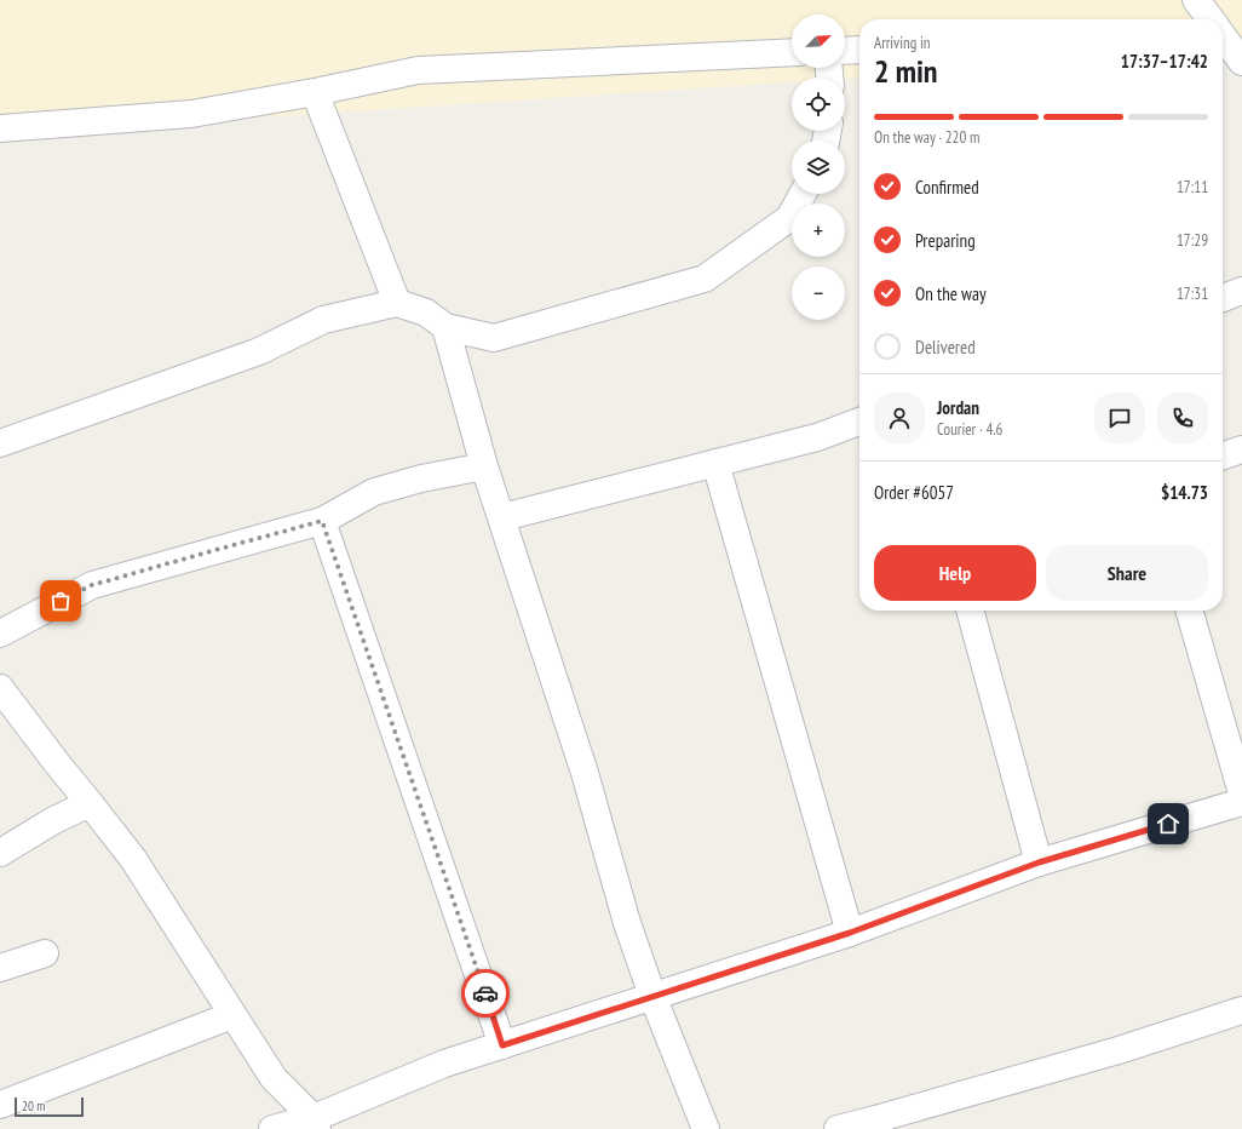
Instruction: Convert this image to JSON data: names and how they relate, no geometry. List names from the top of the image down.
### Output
{
  "scale_bar": "20 m",
  "north": "top right",
  "page": {
    "map_buttons": ["+", "−"],
    "heading": ["2 min", "Arriving in", "17:37–17:42"],
    "panel": [
      "Jordan",
      "Courier · 4.6",
      "Order #6057",
      "$14.73"
    ],
    "bar": "On the way · 220 m",
    "list": [
      ["Confirmed", "17:11"],
      ["Preparing", "17:29"],
      ["On the way", "17:31"],
      "Delivered"
    ],
    "buttons": ["Help", "Share"],
    "scale": "20 m"
  }
}
